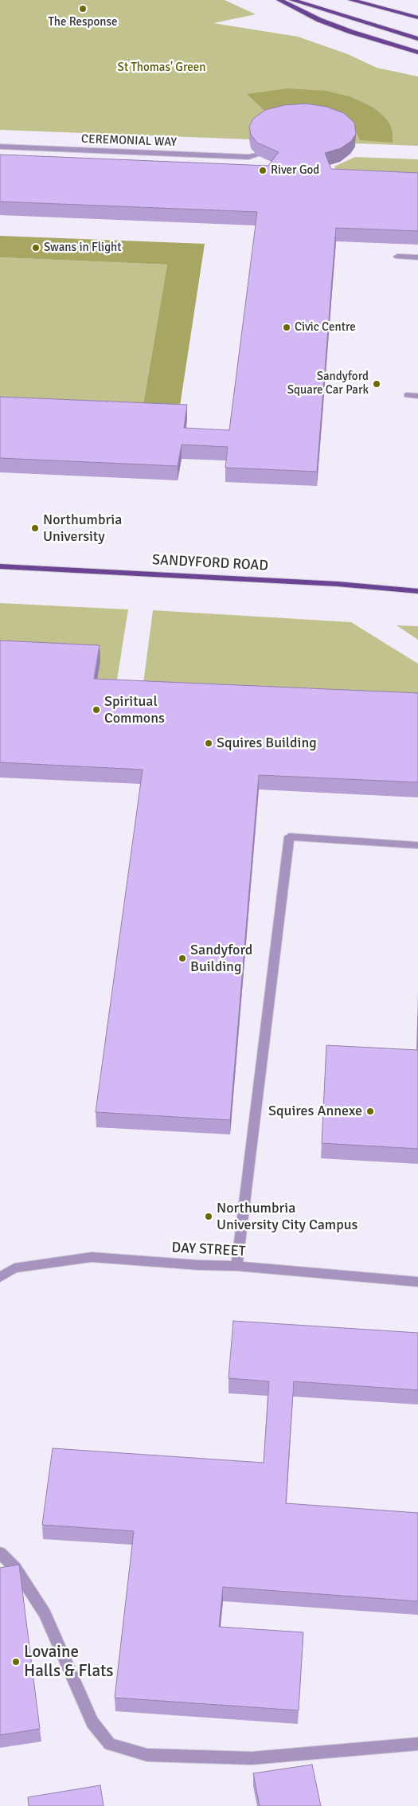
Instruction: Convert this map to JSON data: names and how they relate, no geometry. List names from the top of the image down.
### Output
{
  "streets": {
    "main road": ["SANDYFORD ROAD"],
    "street": ["CEREMONIAL WAY", "DAY STREET"]
  },
  "parks": ["St Thomas' Green"],
  "places": [
    "The Response",
    "River God",
    "Swans in Flight",
    "Civic Centre",
    "Sandyford Square Car Park",
    "Northumbria University",
    "Spiritual Commons",
    "Squires Building",
    "Sandyford Building",
    "Squires Annexe",
    "Northumbria University City Campus",
    "Lovaine Halls & Flats"
  ]
}
